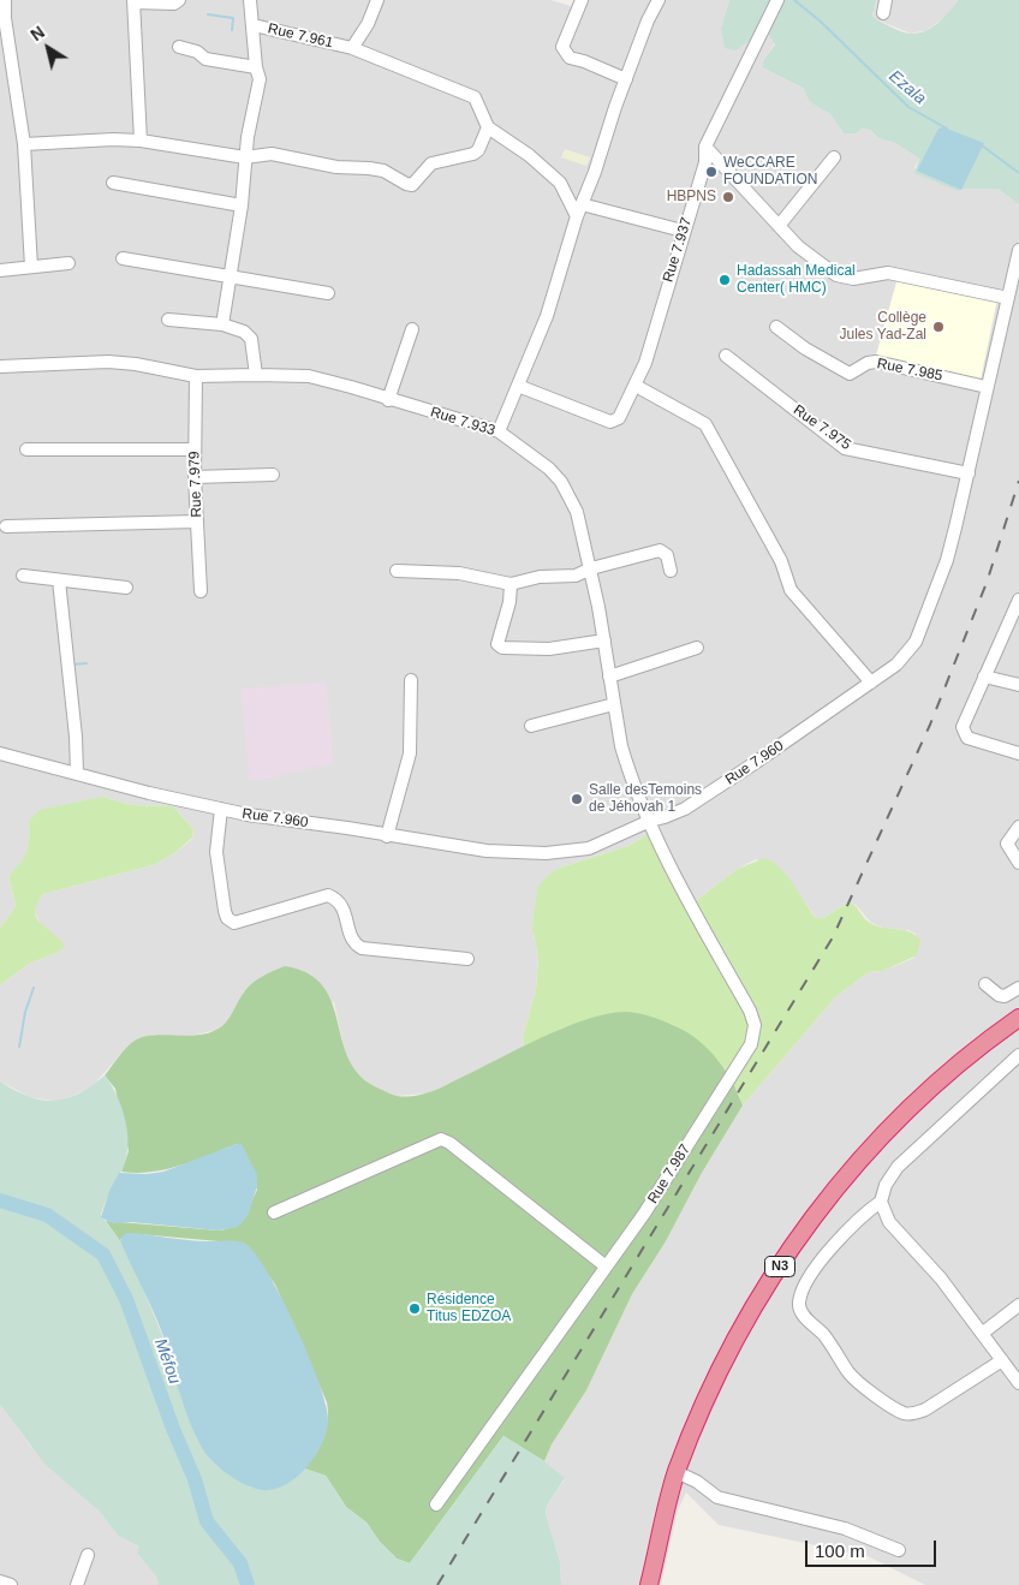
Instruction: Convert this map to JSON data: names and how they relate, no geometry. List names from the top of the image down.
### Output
{
  "streets": {
    "highway": ["N3"],
    "street": [
      "Rue 7.961",
      "Rue 7.937",
      "Rue 7.985",
      "Rue 7.933",
      "Rue 7.975",
      "Rue 7.979",
      "Rue 7.960",
      "Rue 7.987"
    ]
  },
  "crossings": [
    ["Rue 7.985", "Rue 7.960"],
    ["Rue 7.933", "Rue 7.979"],
    ["Rue 7.933", "Rue 7.960"],
    ["Rue 7.933", "Rue 7.987"],
    ["Rue 7.975", "Rue 7.960"],
    ["Rue 7.960", "Rue 7.987"]
  ],
  "water": ["Ezala", "Méfou"],
  "places": [
    "WeCCARE FOUNDATION",
    "HBPNS",
    "Hadassah Medical Center( HMC)",
    "Collège Jules Yad-Zal",
    "Salle desTemoins de Jéhovah 1",
    "Résidence Titus EDZOA"
  ],
  "scale_bar": "100 m",
  "north": "top left"
}
